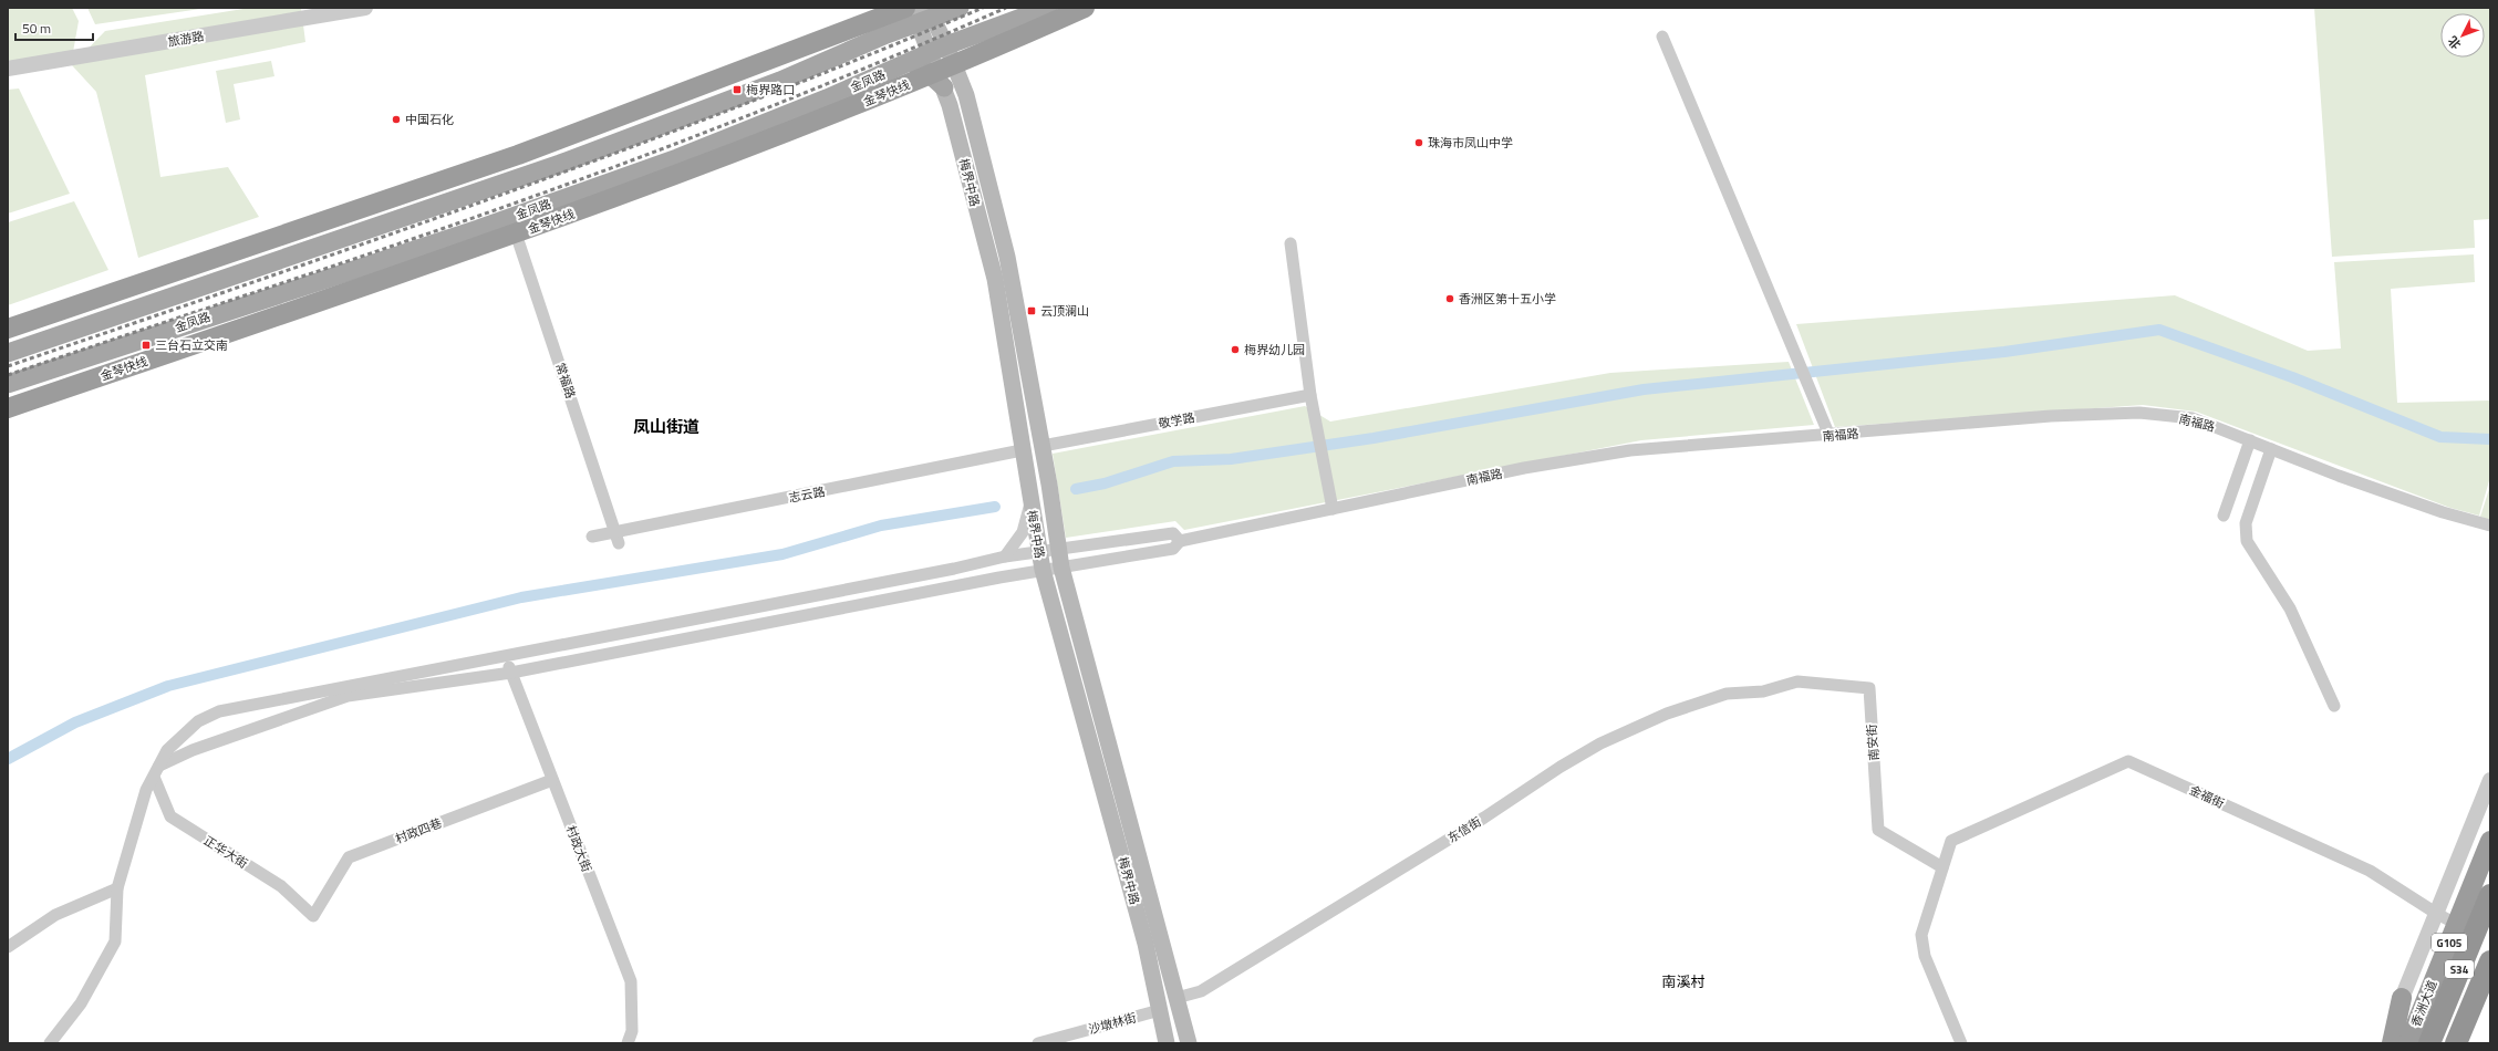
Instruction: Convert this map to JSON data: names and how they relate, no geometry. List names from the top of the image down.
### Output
{
  "streets": {
    "highway": [
      "金琴快线",
      "G105",
      "S34",
      "香洲大道"
    ],
    "main road": ["金凤路", "梅界中路"],
    "street": [
      "旅游路",
      "常福路",
      "敬学路",
      "南福路",
      "志云路",
      "南安街",
      "金福街",
      "东信街",
      "村政四巷",
      "村政大街",
      "正华大街",
      "沙墩林街"
    ]
  },
  "crossings": [
    ["金凤路", "梅界中路"],
    ["金凤路", "常福路"],
    ["梅界中路", "敬学路"],
    ["梅界中路", "志云路"],
    ["梅界中路", "东信街"],
    ["梅界中路", "沙墩林街"],
    ["常福路", "志云路"],
    ["南安街", "金福街"],
    ["南安街", "东信街"],
    ["金福街", "香洲大道"],
    ["村政四巷", "村政大街"],
    ["村政四巷", "正华大街"]
  ],
  "districts": ["凤山街道", "南溪村"],
  "places": {
    "transit": ["梅界路口", "云顶澜山", "三台石立交南"],
    "other": [
      "中国石化",
      "珠海市凤山中学",
      "香洲区第十五小学",
      "梅界幼儿园"
    ]
  },
  "scale_bar": "50 m",
  "north": "bottom left"
}
